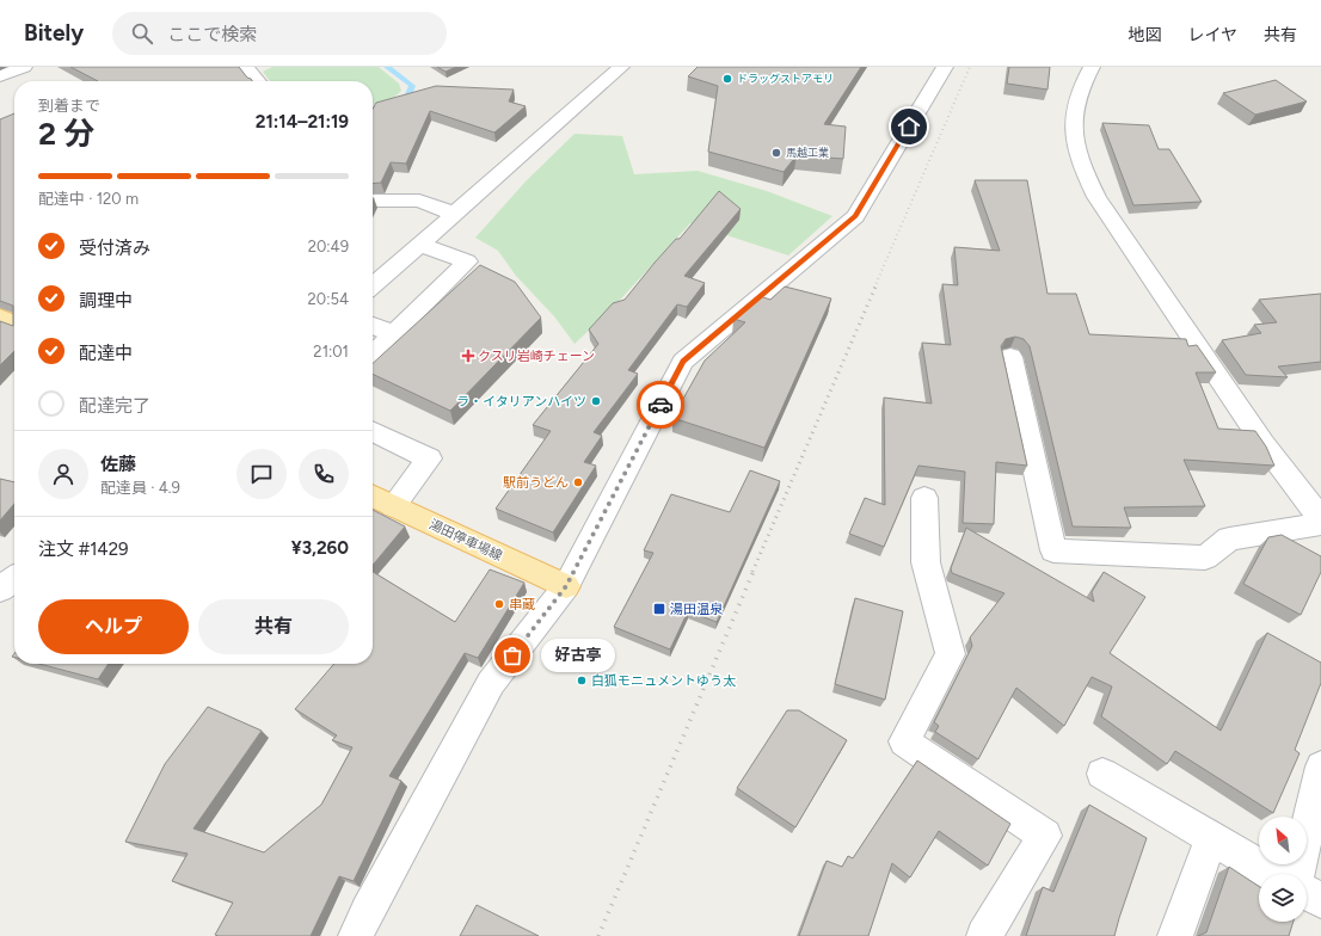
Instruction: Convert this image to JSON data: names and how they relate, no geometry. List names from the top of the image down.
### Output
{
  "streets": {
    "main road": ["湯田停車場線"]
  },
  "places": {
    "other": [
      "ドラッグストアモリ",
      "馬越工業",
      "ラ・イタリアンハイツ",
      "駅前うどん",
      "串蔵",
      "好古亭",
      "白狐モニュメントゆう太"
    ],
    "health": ["クスリ岩崎チェーン"],
    "transit": ["湯田温泉"]
  },
  "north": "top left",
  "page": {
    "header": "Bitely",
    "search": "ここで検索",
    "nav": ["地図", "レイヤ", "共有"],
    "heading": ["2 分", "到着まで", "21:14–21:19"],
    "panel": [
      "佐藤",
      "配達員 · 4.9",
      "注文 #1429",
      "¥3,260"
    ],
    "bar": "配達中 · 120 m",
    "list": [
      ["受付済み", "20:49"],
      ["調理中", "20:54"],
      ["配達中", "21:01"],
      "配達完了"
    ],
    "buttons": ["ヘルプ", "共有"],
    "bubble": "好古亭"
  }
}
